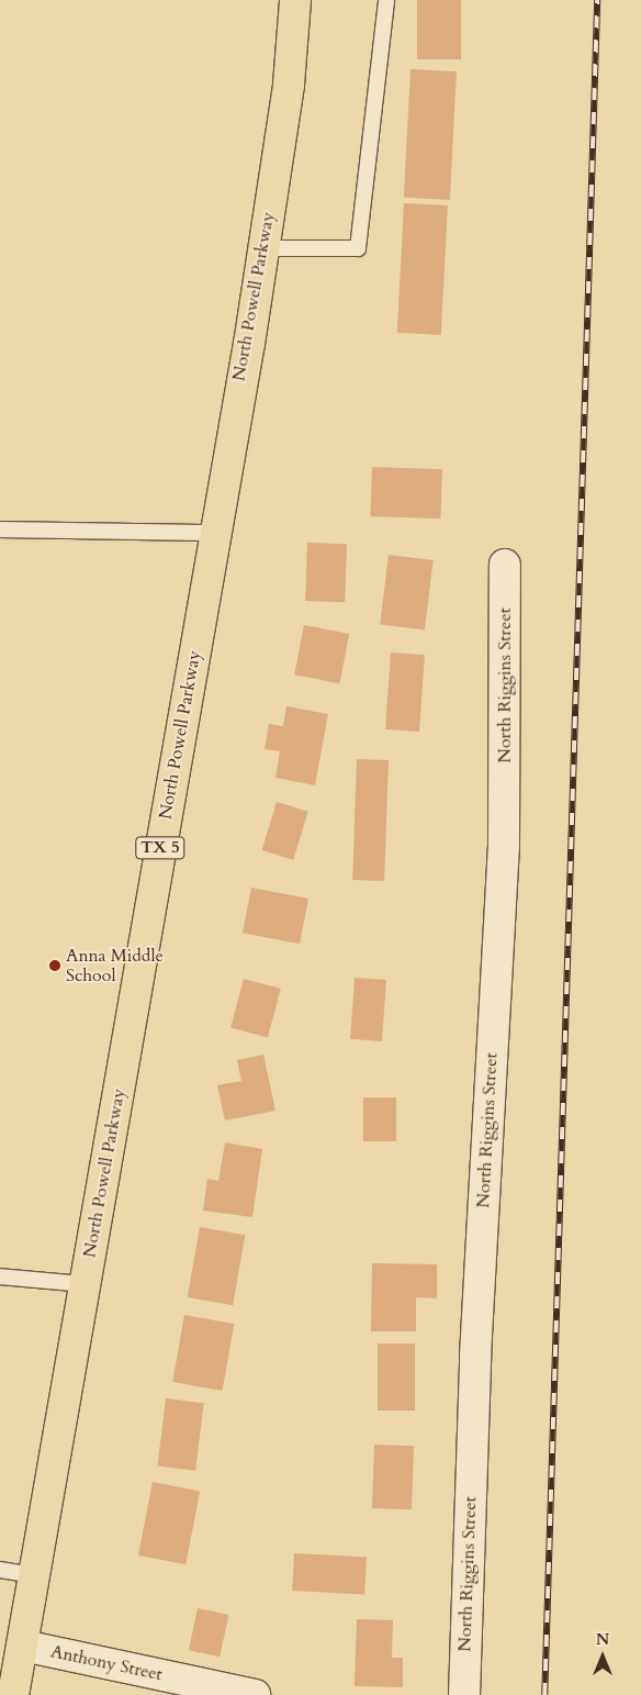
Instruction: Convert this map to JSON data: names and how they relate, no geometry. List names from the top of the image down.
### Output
{
  "streets": {
    "main road": ["North Powell Parkway", "TX 5"],
    "street": ["North Riggins Street", "Anthony Street"]
  },
  "crossings": [
    ["North Powell Parkway", "Anthony Street"]
  ],
  "places": ["Anna Middle School"],
  "north": "top"
}
